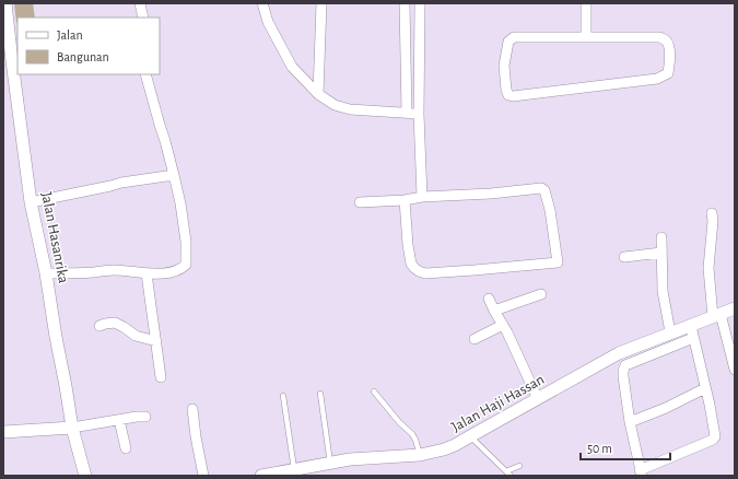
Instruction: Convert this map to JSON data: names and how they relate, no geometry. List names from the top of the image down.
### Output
{
  "streets": {
    "street": ["Jalan Hasanrika", "Jalan Haji Hassan"]
  },
  "legend": ["Jalan", "Bangunan"],
  "scale_bar": "50 m"
}
